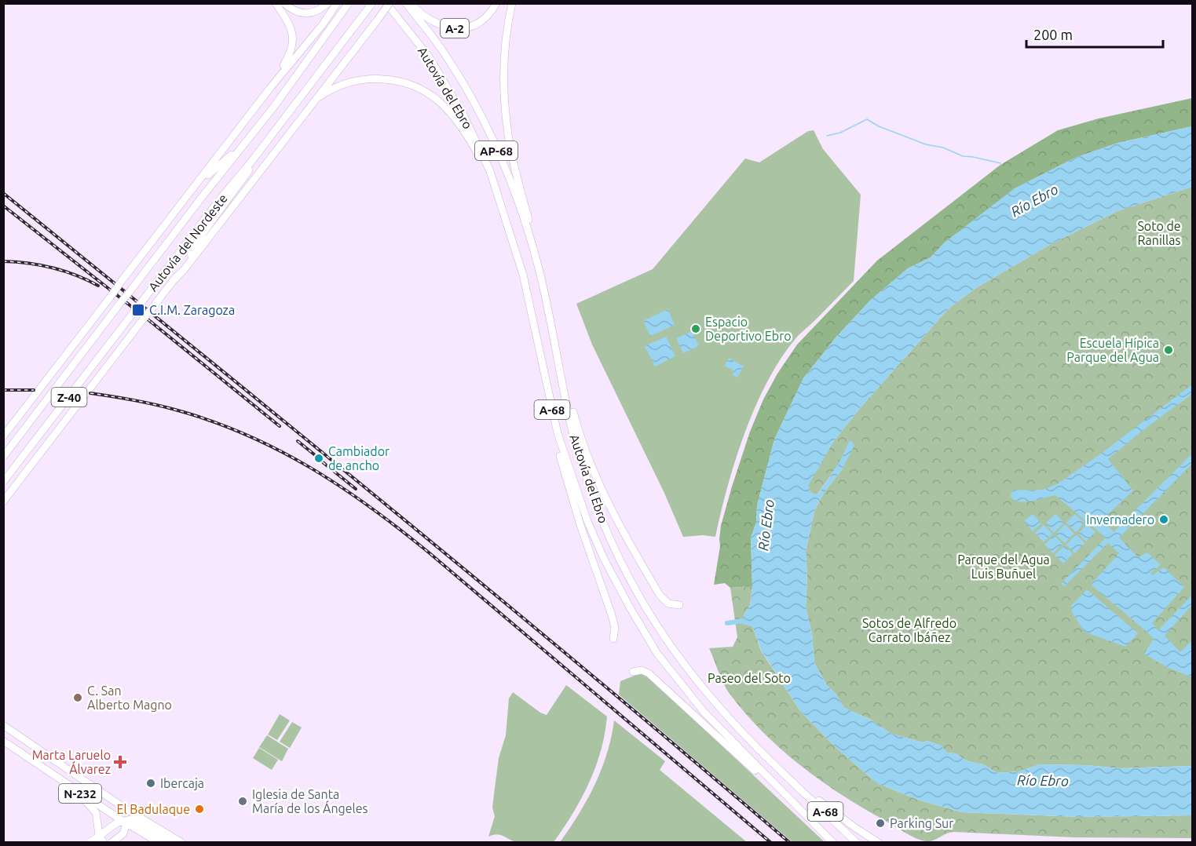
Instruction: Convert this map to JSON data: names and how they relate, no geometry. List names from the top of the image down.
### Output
{
  "streets": {
    "highway": [
      "A-2",
      "Autovía del Ebro",
      "AP-68",
      "Autovía del Nordeste",
      "Z-40",
      "A-68",
      "N-232"
    ]
  },
  "water": ["Río Ebro"],
  "parks": [
    "Soto de Ranillas",
    "Parque del Agua Luis Buñuel",
    "Sotos de Alfredo Carrato Ibáñez",
    "Paseo del Soto"
  ],
  "places": {
    "transit": ["C.I.M. Zaragoza"],
    "other": [
      "Espacio Deportivo Ebro",
      "Escuela Hípica Parque del Agua",
      "Cambiador de ancho",
      "Invernadero",
      "C. San Alberto Magno",
      "Ibercaja",
      "Iglesia de Santa María de los Ángeles",
      "El Badulaque",
      "Parking Sur"
    ],
    "health": ["Marta Laruelo Álvarez"]
  },
  "scale_bar": "200 m"
}
